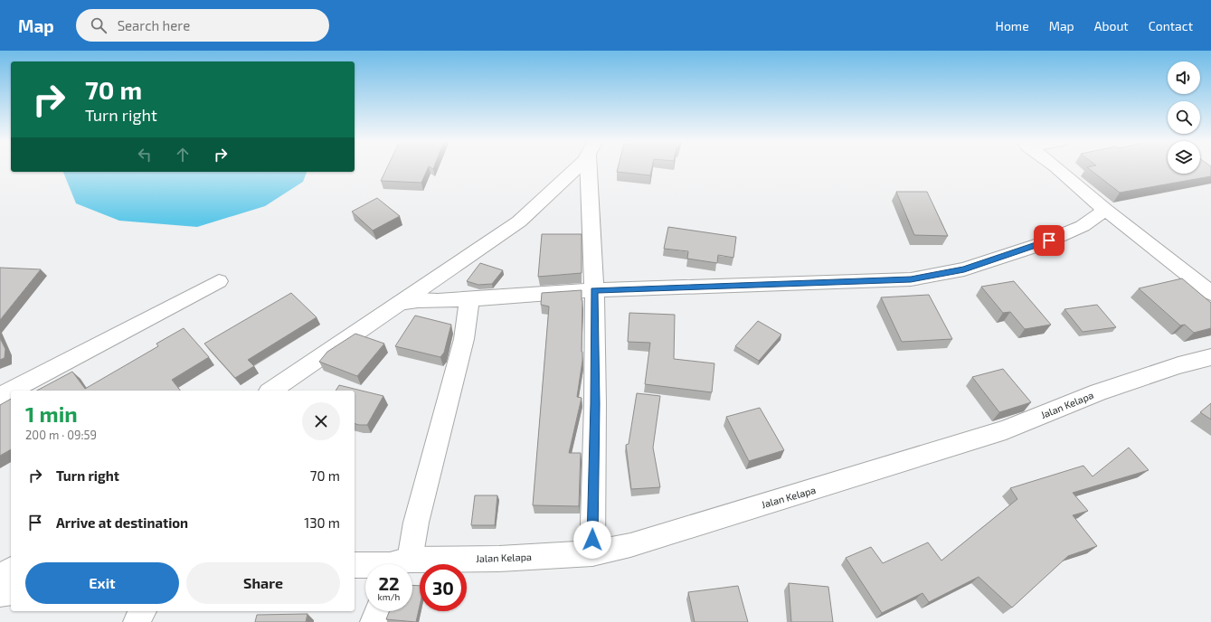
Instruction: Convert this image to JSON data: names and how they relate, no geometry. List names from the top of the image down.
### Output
{
  "streets": {
    "street": ["Jalan Kelapa"]
  },
  "page": {
    "header": "Map",
    "search": "Search here",
    "nav": [
      "Home",
      "Map",
      "About",
      "Contact"
    ],
    "turn": ["70 m", "Turn right"],
    "heading": ["1 min", "200 m · 09:59"],
    "list": [
      {
        "name": "Turn right",
        "value": "70 m"
      },
      {
        "name": "Arrive at destination",
        "value": "130 m"
      }
    ],
    "buttons": ["Exit", "Share"],
    "speed": "22 km/h",
    "limit": "30"
  }
}
